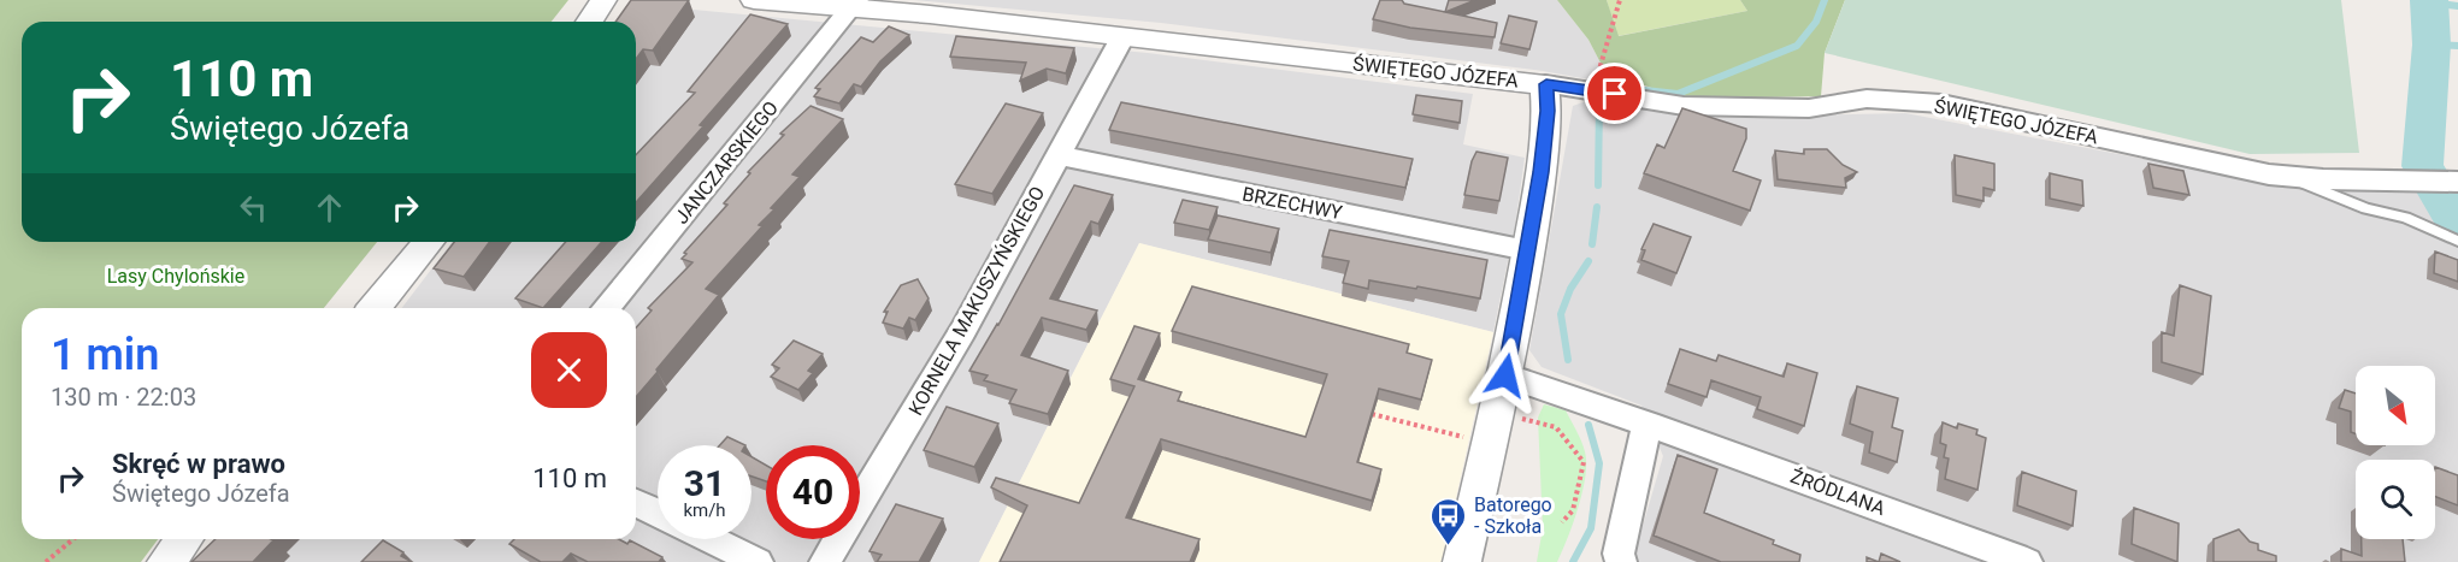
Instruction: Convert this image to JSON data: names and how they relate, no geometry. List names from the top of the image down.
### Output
{
  "streets": {
    "street": [
      "ŚWIĘTEGO JÓZEFA",
      "JANCZARSKIEGO",
      "BRZECHWY",
      "KORNELA MAKUSZYŃSKIEGO",
      "ŹRÓDLANA"
    ]
  },
  "crossings": [
    ["ŚWIĘTEGO JÓZEFA", "JANCZARSKIEGO"],
    ["ŚWIĘTEGO JÓZEFA", "KORNELA MAKUSZYŃSKIEGO"],
    ["BRZECHWY", "KORNELA MAKUSZYŃSKIEGO"]
  ],
  "parks": ["Lasy Chylońskie"],
  "places": {
    "bus stop": ["Batorego - Szkoła"]
  },
  "north": "bottom right",
  "page": {
    "turn": ["110 m", "Świętego Józefa"],
    "heading": ["1 min", "130 m · 22:03"],
    "list": [
      {
        "name": "Skręć w prawo",
        "note": "Świętego Józefa",
        "value": "110 m"
      }
    ],
    "speed": "31 km/h",
    "limit": "40"
  }
}
